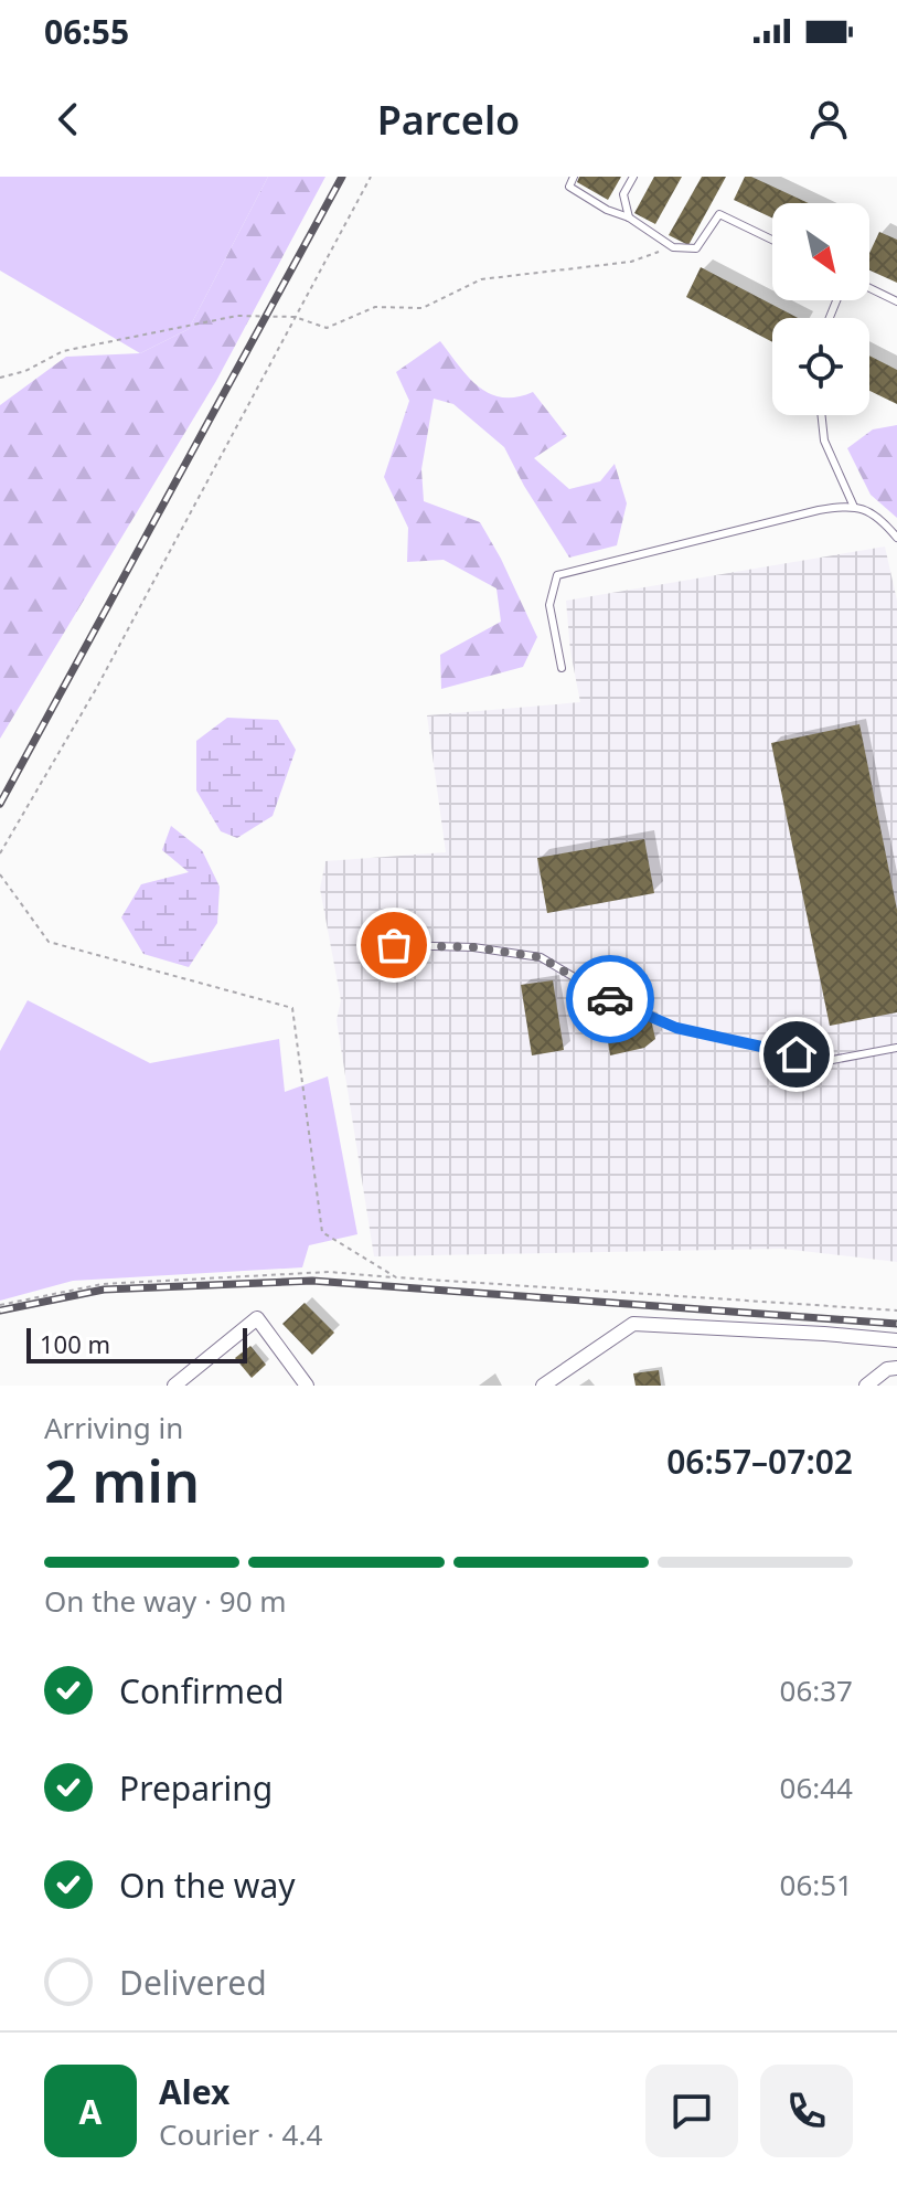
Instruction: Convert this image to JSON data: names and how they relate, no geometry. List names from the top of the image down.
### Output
{
  "scale_bar": "100 m",
  "north": "bottom right",
  "page": {
    "status": "06:55",
    "header": "Parcelo",
    "scale": "100 m",
    "heading": ["2 min", "Arriving in", "06:57–07:02"],
    "panel": ["Alex", "Courier · 4.4"],
    "bar": "On the way · 90 m",
    "list": [
      ["Confirmed", "06:37"],
      ["Preparing", "06:44"],
      ["On the way", "06:51"],
      "Delivered"
    ],
    "round": "A"
  }
}
